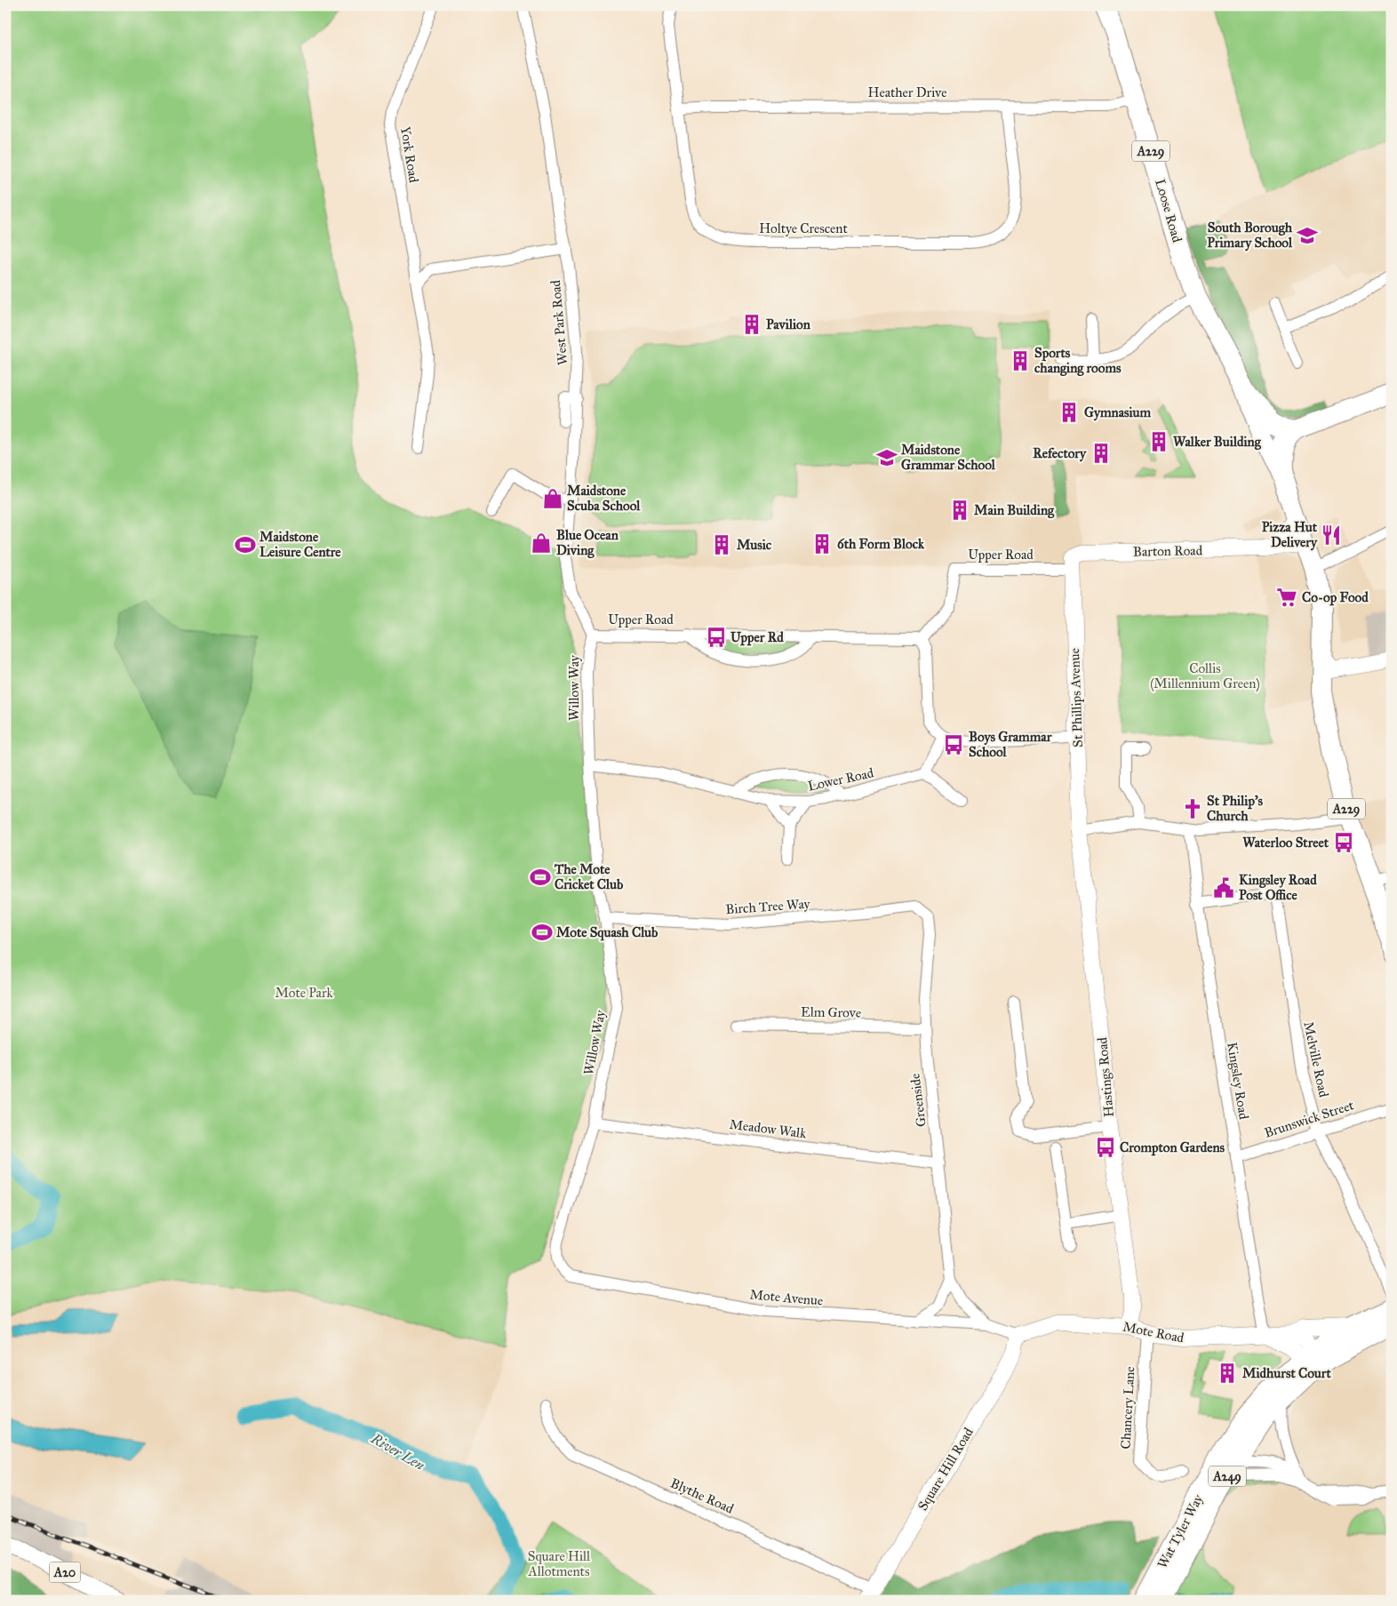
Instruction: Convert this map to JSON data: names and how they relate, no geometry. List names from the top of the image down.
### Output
{
  "streets": {
    "highway": [
      "A229",
      "Loose Road",
      "Mote Road",
      "A249",
      "Wat Tyler Way"
    ],
    "main road": ["A20"],
    "street": [
      "Heather Drive",
      "York Road",
      "Holtye Crescent",
      "West Park Road",
      "Barton Road",
      "Upper Road",
      "Willow Way",
      "St Phillips Avenue",
      "Lower Road",
      "Birch Tree Way",
      "Elm Grove",
      "Melville Road",
      "Hastings Road",
      "Kingsley Road",
      "Greenside",
      "Brunswick Street",
      "Meadow Walk",
      "Mote Avenue",
      "Chancery Lane",
      "Square Hill Road",
      "Blythe Road"
    ]
  },
  "crossings": [
    ["Heather Drive", "Loose Road"],
    ["Heather Drive", "Holtye Crescent"],
    ["A229", "Loose Road"],
    ["Loose Road", "Barton Road"],
    ["West Park Road", "Upper Road"],
    ["West Park Road", "Willow Way"],
    ["Barton Road", "Upper Road"],
    ["Barton Road", "St Phillips Avenue"],
    ["Upper Road", "Willow Way"],
    ["Upper Road", "St Phillips Avenue"],
    ["Willow Way", "Lower Road"],
    ["Willow Way", "Birch Tree Way"],
    ["Willow Way", "Meadow Walk"],
    ["Willow Way", "Mote Avenue"],
    ["St Phillips Avenue", "Hastings Road"],
    ["Birch Tree Way", "Greenside"],
    ["Elm Grove", "Greenside"],
    ["Melville Road", "Kingsley Road"],
    ["Melville Road", "Brunswick Street"],
    ["Hastings Road", "Mote Road"],
    ["Kingsley Road", "Brunswick Street"],
    ["Kingsley Road", "Mote Road"],
    ["Greenside", "Meadow Walk"],
    ["Greenside", "Mote Avenue"],
    ["Mote Avenue", "Mote Road"],
    ["Mote Avenue", "Square Hill Road"],
    ["Mote Road", "Chancery Lane"],
    ["Mote Road", "Square Hill Road"],
    ["Mote Road", "A249"],
    ["Mote Road", "Wat Tyler Way"],
    ["Square Hill Road", "Blythe Road"],
    ["A249", "Wat Tyler Way"]
  ],
  "water": ["River Len"],
  "parks": ["Collis (Millennium Green)", "Mote Park", "Square Hill Allotments"],
  "places": {
    "school or university": ["South Borough Primary School", "Maidstone Grammar School"],
    "building": [
      "Pavilion",
      "Sports changing rooms",
      "Gymnasium",
      "Walker Building",
      "Refectory",
      "Main Building",
      "6th Form Block",
      "Music",
      "Midhurst Court"
    ],
    "shop": ["Maidstone Scuba School", "Blue Ocean Diving"],
    "restaurant": ["Pizza Hut Delivery"],
    "sports": ["Maidstone Leisure Centre", "The Mote Cricket Club", "Mote Squash Club"],
    "supermarket": ["Co-op Food"],
    "bus stop": [
      "Upper Rd",
      "Boys Grammar School",
      "Waterloo Street",
      "Crompton Gardens"
    ],
    "church": ["St Philip's Church"],
    "public building": ["Kingsley Road Post Office"]
  }
}
